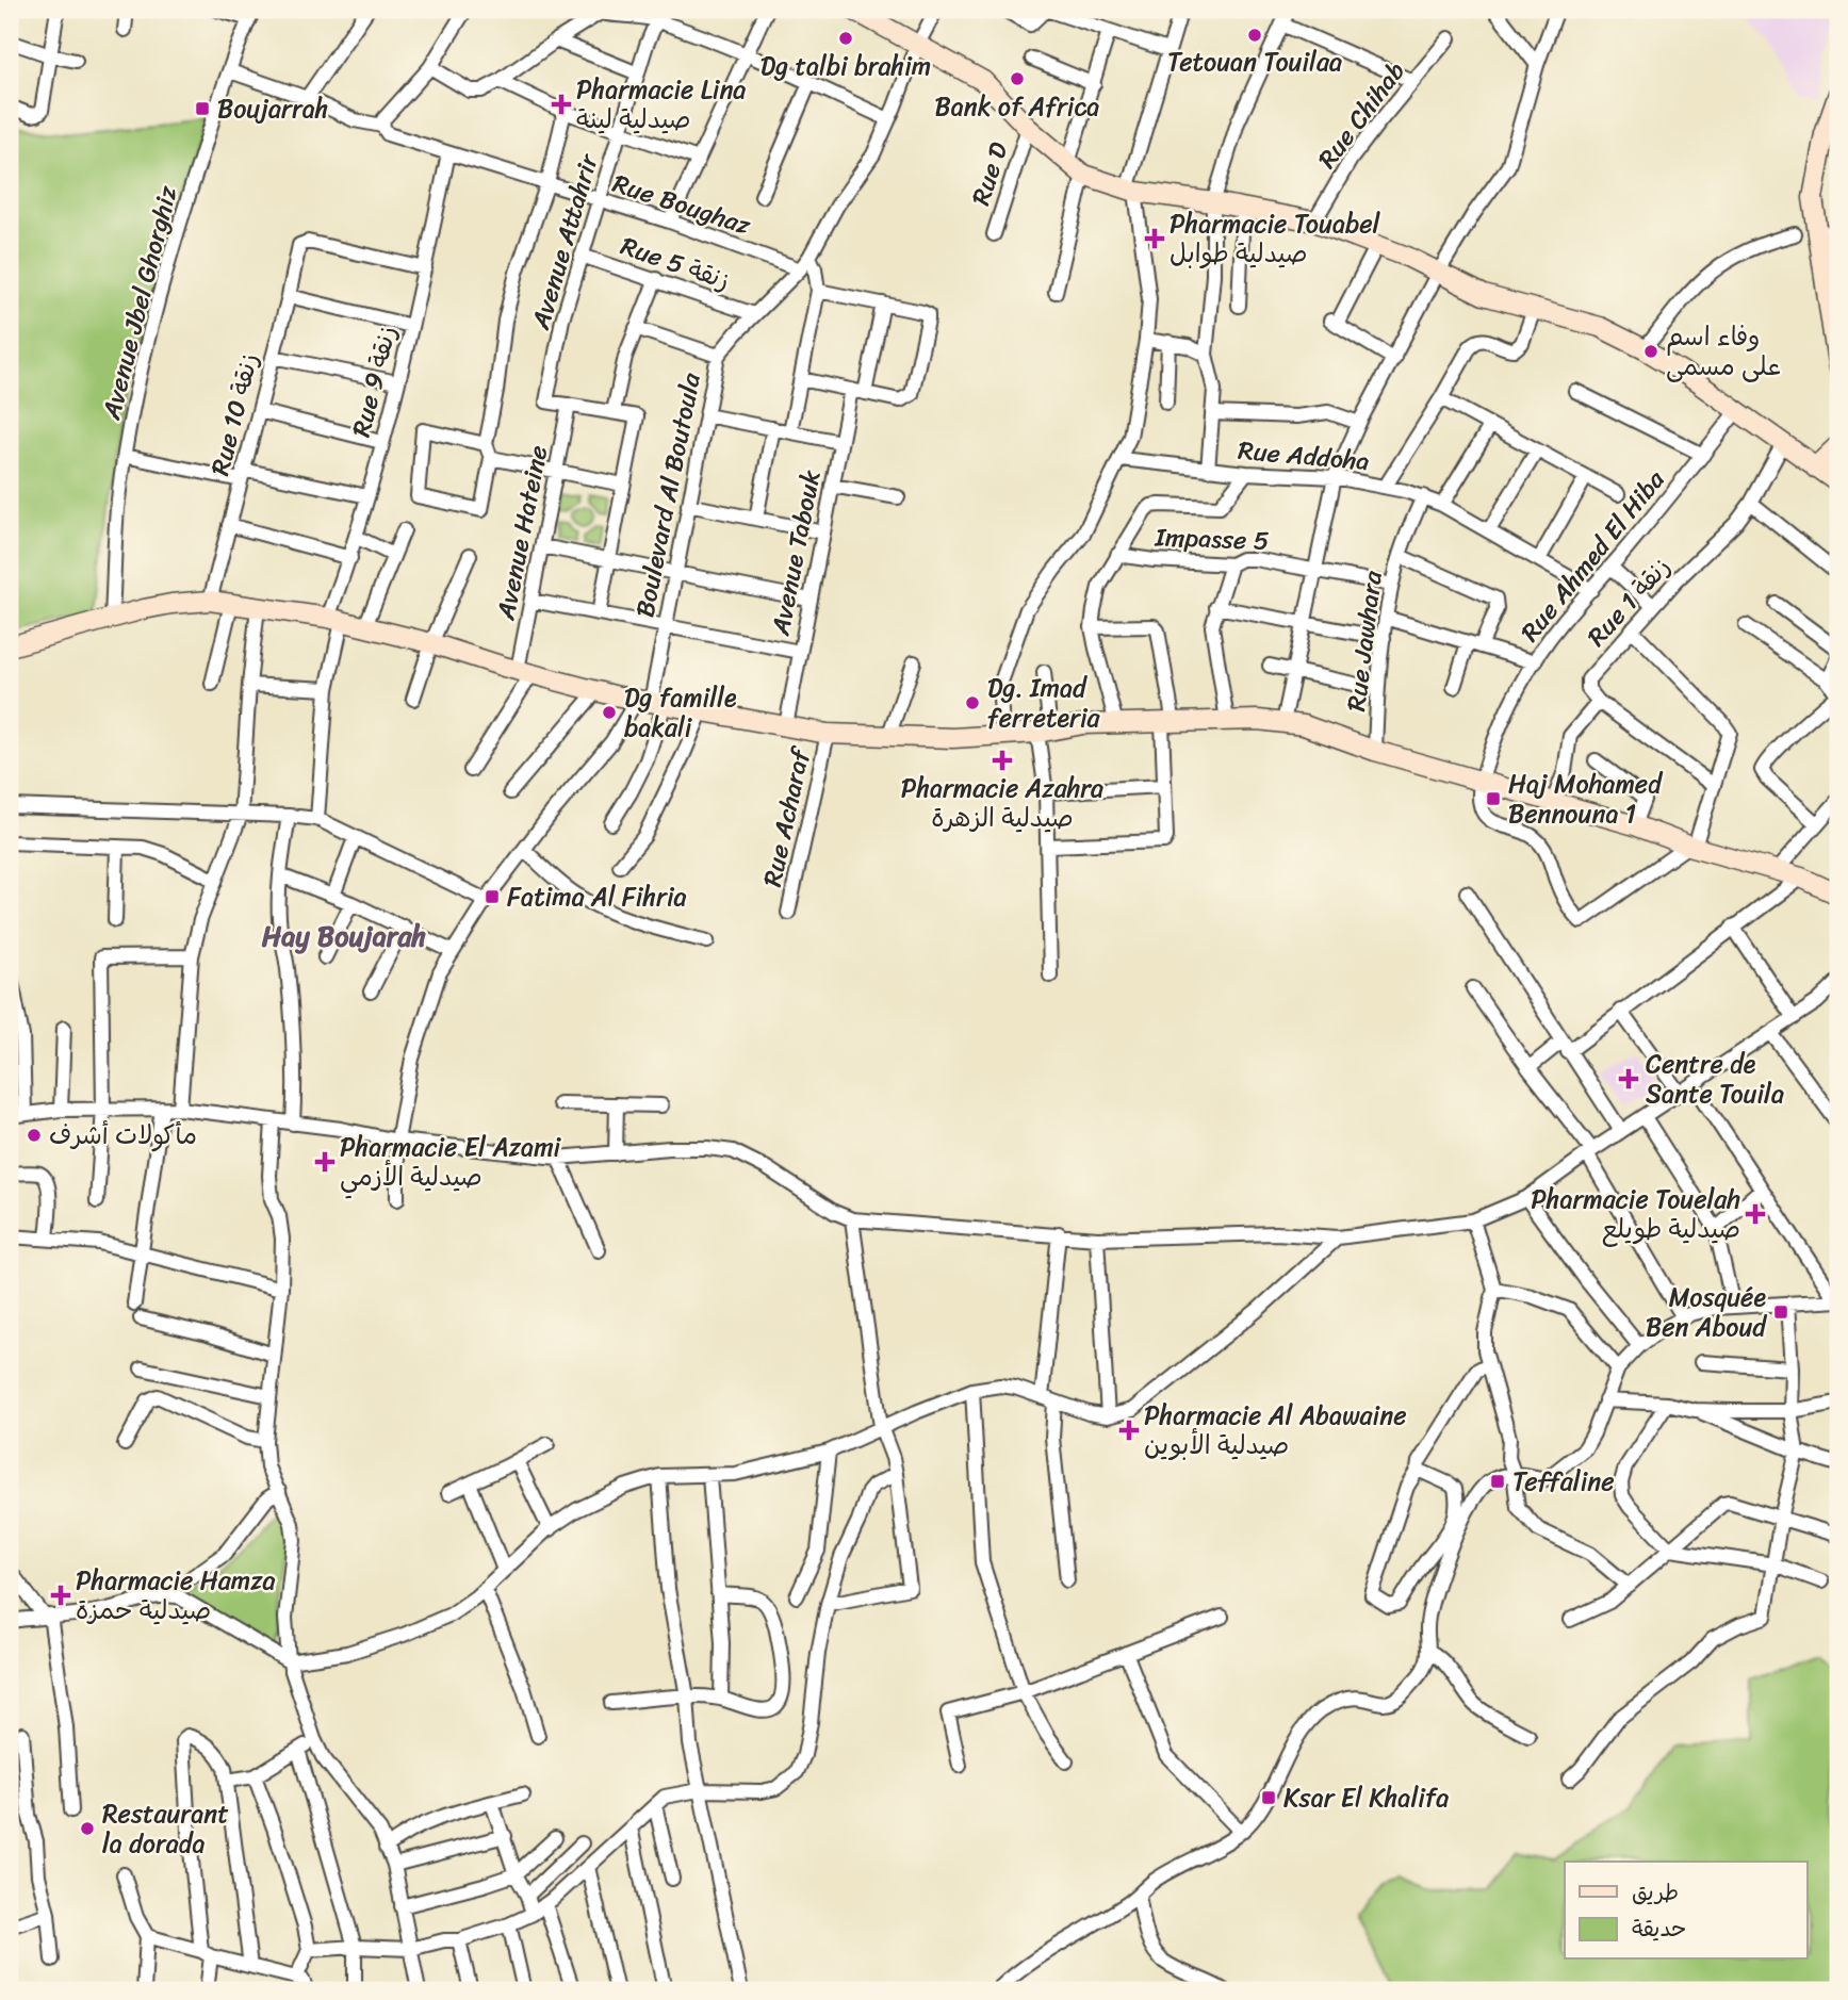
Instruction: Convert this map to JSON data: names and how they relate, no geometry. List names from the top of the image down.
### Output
{
  "streets": {
    "street": [
      "Rue Chihab",
      "Rue D",
      "Rue Boughaz",
      "Avenue Attahrir",
      "Rue 5 زنقة",
      "Avenue Jbel Ghorghiz",
      "Rue 9 زنقة",
      "Rue 10 زنقة",
      "Rue Addoha",
      "Boulevard Al Boutoula",
      "Avenue Hateine",
      "Impasse 5",
      "Avenue Tabouk",
      "Rue Ahmed El Hiba",
      "Rue 1 زنقة",
      "Rue Jawhara",
      "Rue Acharaf"
    ]
  },
  "crossings": [
    ["Rue Boughaz", "Avenue Attahrir"],
    ["Rue Boughaz", "Avenue Jbel Ghorghiz"],
    ["Rue Boughaz", "Rue 9 زنقة"],
    ["Rue Boughaz", "Boulevard Al Boutoula"],
    ["Avenue Attahrir", "Rue 5 زنقة"],
    ["Avenue Attahrir", "Avenue Hateine"],
    ["Rue 5 زنقة", "Boulevard Al Boutoula"],
    ["Rue 9 زنقة", "Rue 10 زنقة"],
    ["Rue Addoha", "Rue Ahmed El Hiba"],
    ["Rue Addoha", "Rue Jawhara"],
    ["Impasse 5", "Rue Jawhara"]
  ],
  "districts": ["Hay Boujarah"],
  "places": {
    "other": [
      "Tetouan Touilaa",
      "Dg talbi brahim",
      "Bank of Africa",
      "وفاء اسم على مسمى",
      "Dg. Imad ferreteria",
      "Dg famille bakali",
      "مأكولات أشرف",
      "Restaurant la dorada"
    ],
    "health": [
      "Pharmacie Lina صيدلية لينة",
      "Pharmacie Touabel صيدلية طوابل",
      "Pharmacie Azahra صيدلية الزهرة",
      "Centre de Sante Touila",
      "Pharmacie El Azami صيدلية الأزمي",
      "Pharmacie Touelah صيدلية طويلع",
      "Pharmacie Al Abawaine صيدلية الأبوين",
      "Pharmacie Hamza صيدلية حمزة"
    ],
    "transit": [
      "Boujarrah",
      "Haj Mohamed Bennouna 1",
      "Fatima Al Fihria",
      "Mosquée Ben Aboud",
      "Teffaline",
      "Ksar El Khalifa"
    ]
  },
  "legend": ["طريق", "حديقة"]
}
